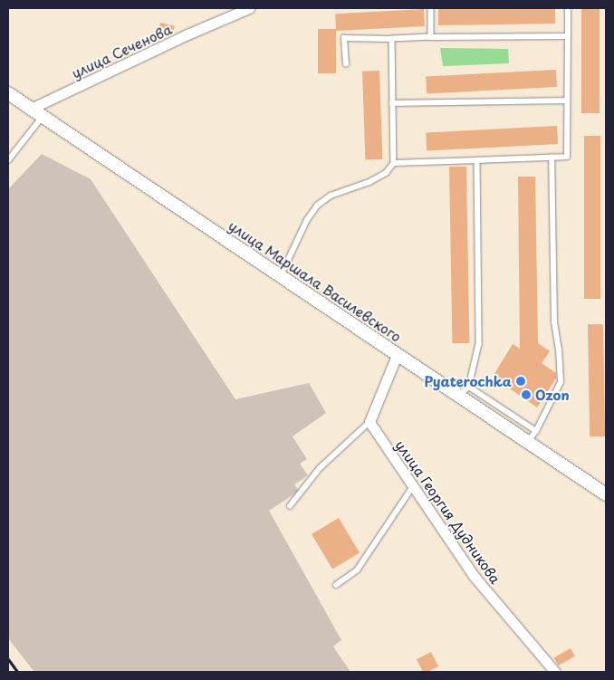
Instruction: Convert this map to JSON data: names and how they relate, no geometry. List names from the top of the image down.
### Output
{
  "streets": {
    "street": ["улица Сеченова", "улица Маршала Василевского", "улица Георгия Дудникова"]
  },
  "crossings": [
    ["улица Сеченова", "улица Маршала Василевского"]
  ],
  "places": ["Pyaterochka", "Ozon"]
}
